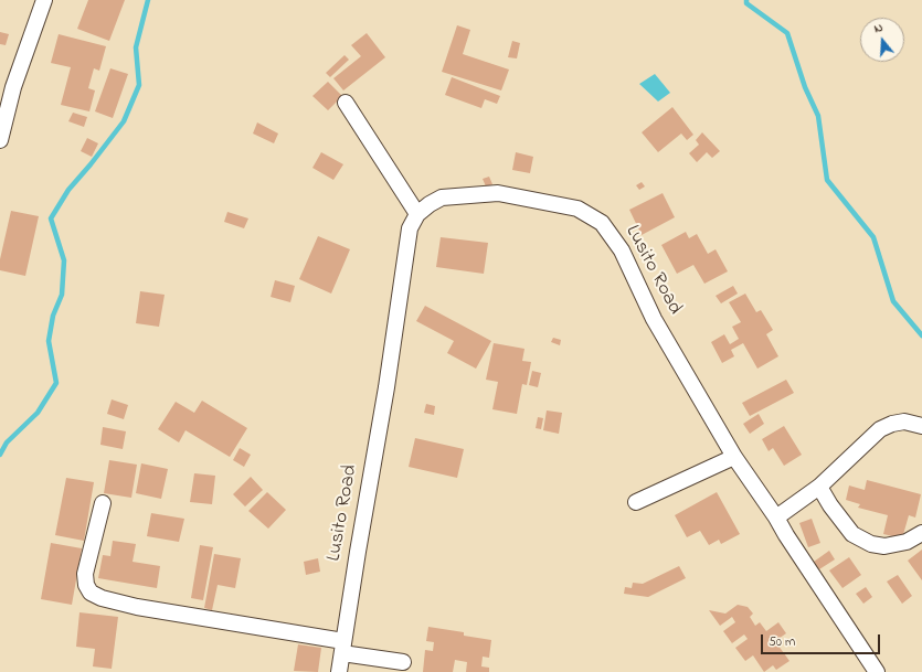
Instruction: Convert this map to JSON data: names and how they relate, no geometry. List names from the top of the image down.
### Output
{
  "streets": {
    "street": ["Lusito Road"]
  },
  "scale_bar": "50 m",
  "north": "top"
}
